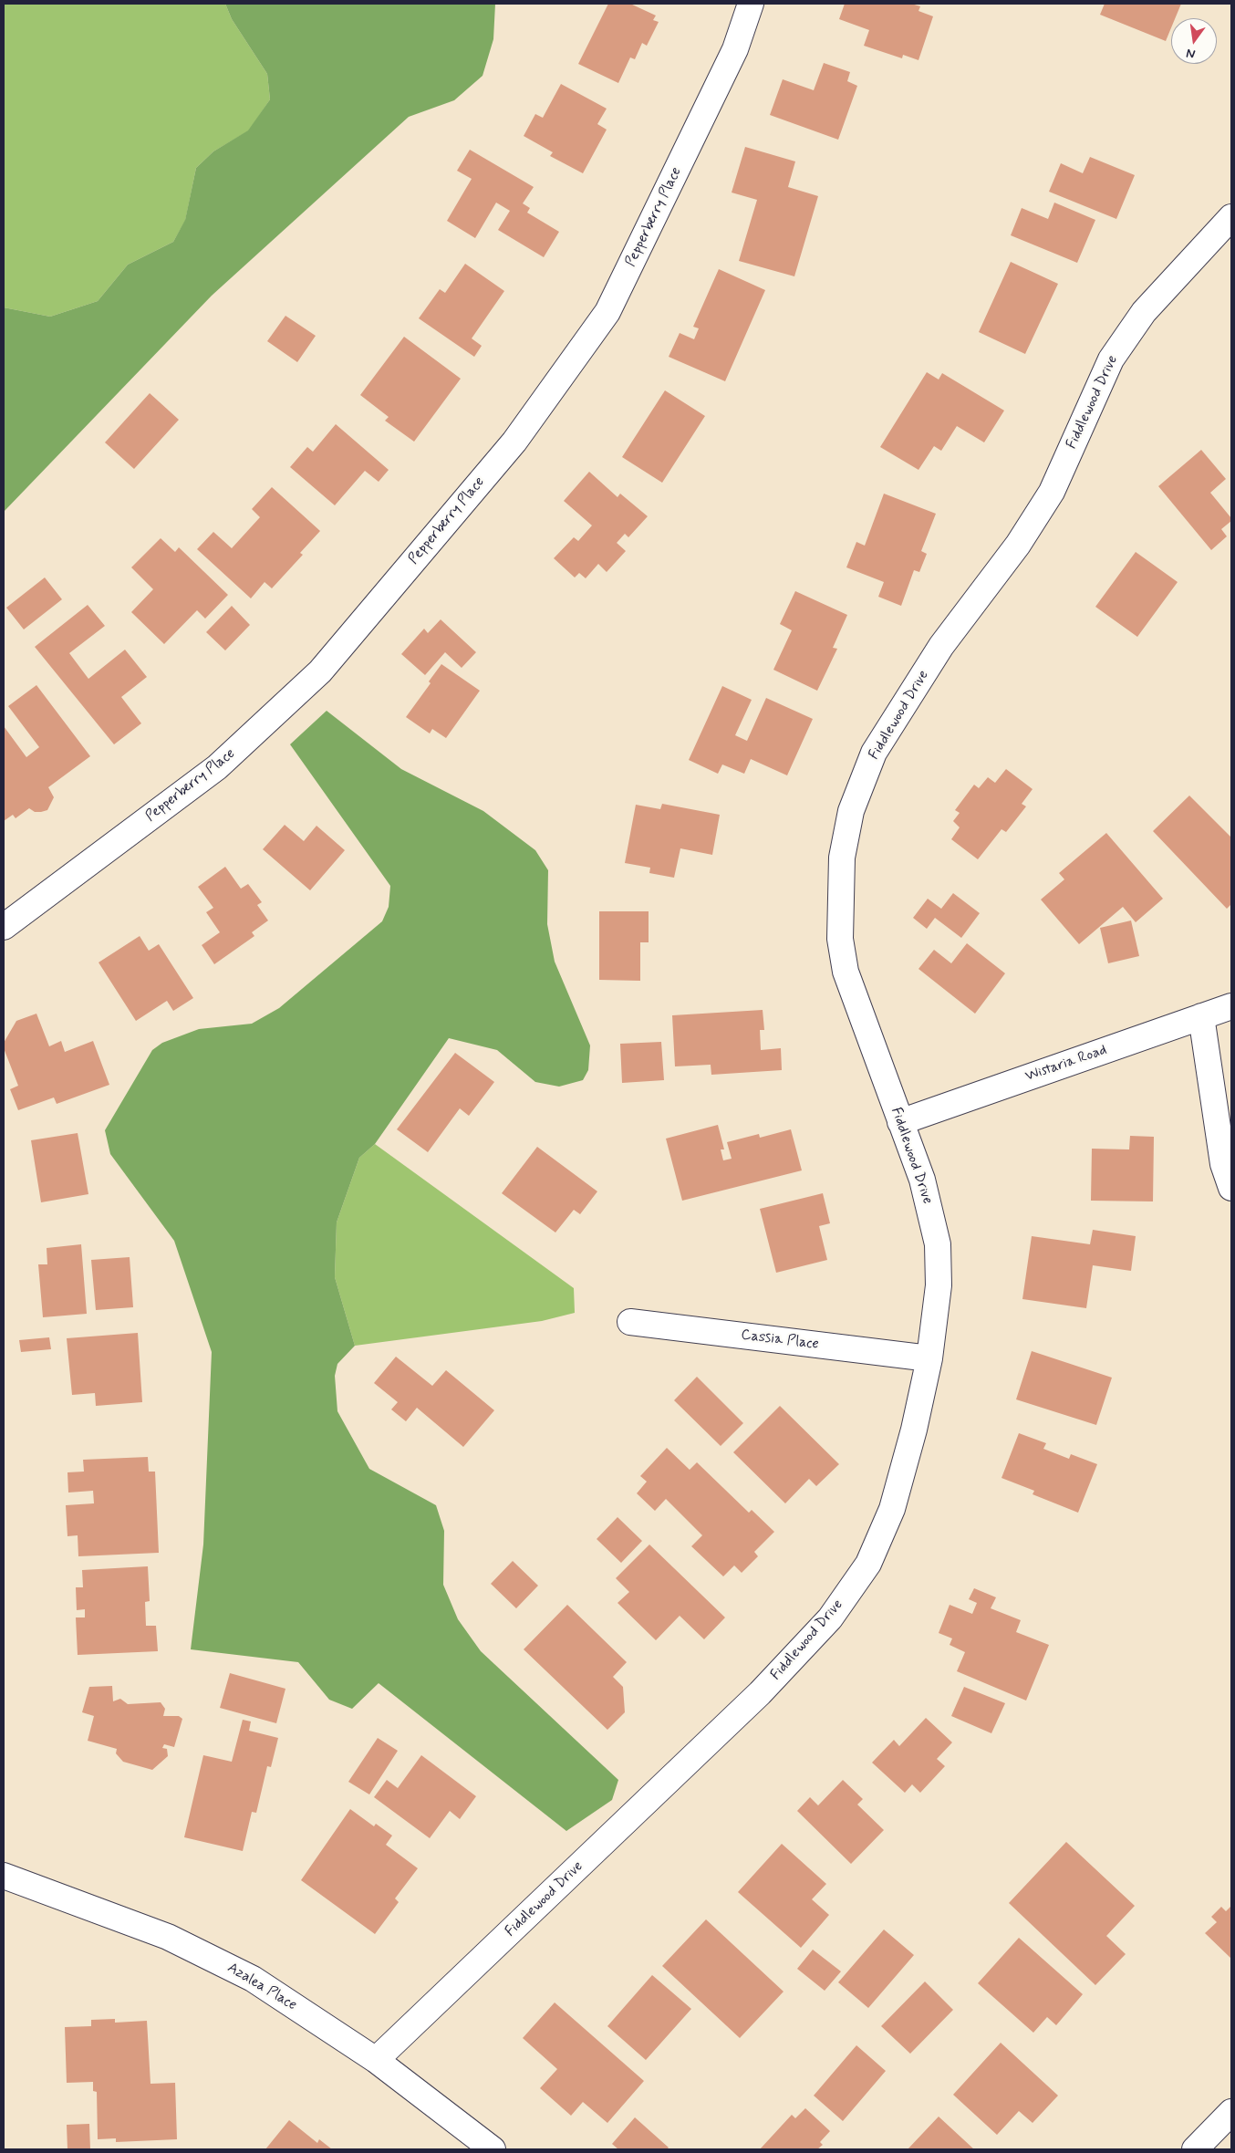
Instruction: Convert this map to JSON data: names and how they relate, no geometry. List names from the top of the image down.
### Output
{
  "streets": {
    "street": [
      "Pepperberry Place",
      "Fiddlewood Drive",
      "Wistaria Road",
      "Cassia Place",
      "Azalea Place"
    ]
  },
  "crossings": [
    ["Fiddlewood Drive", "Wistaria Road"],
    ["Fiddlewood Drive", "Cassia Place"],
    ["Fiddlewood Drive", "Azalea Place"]
  ],
  "north": "bottom"
}
